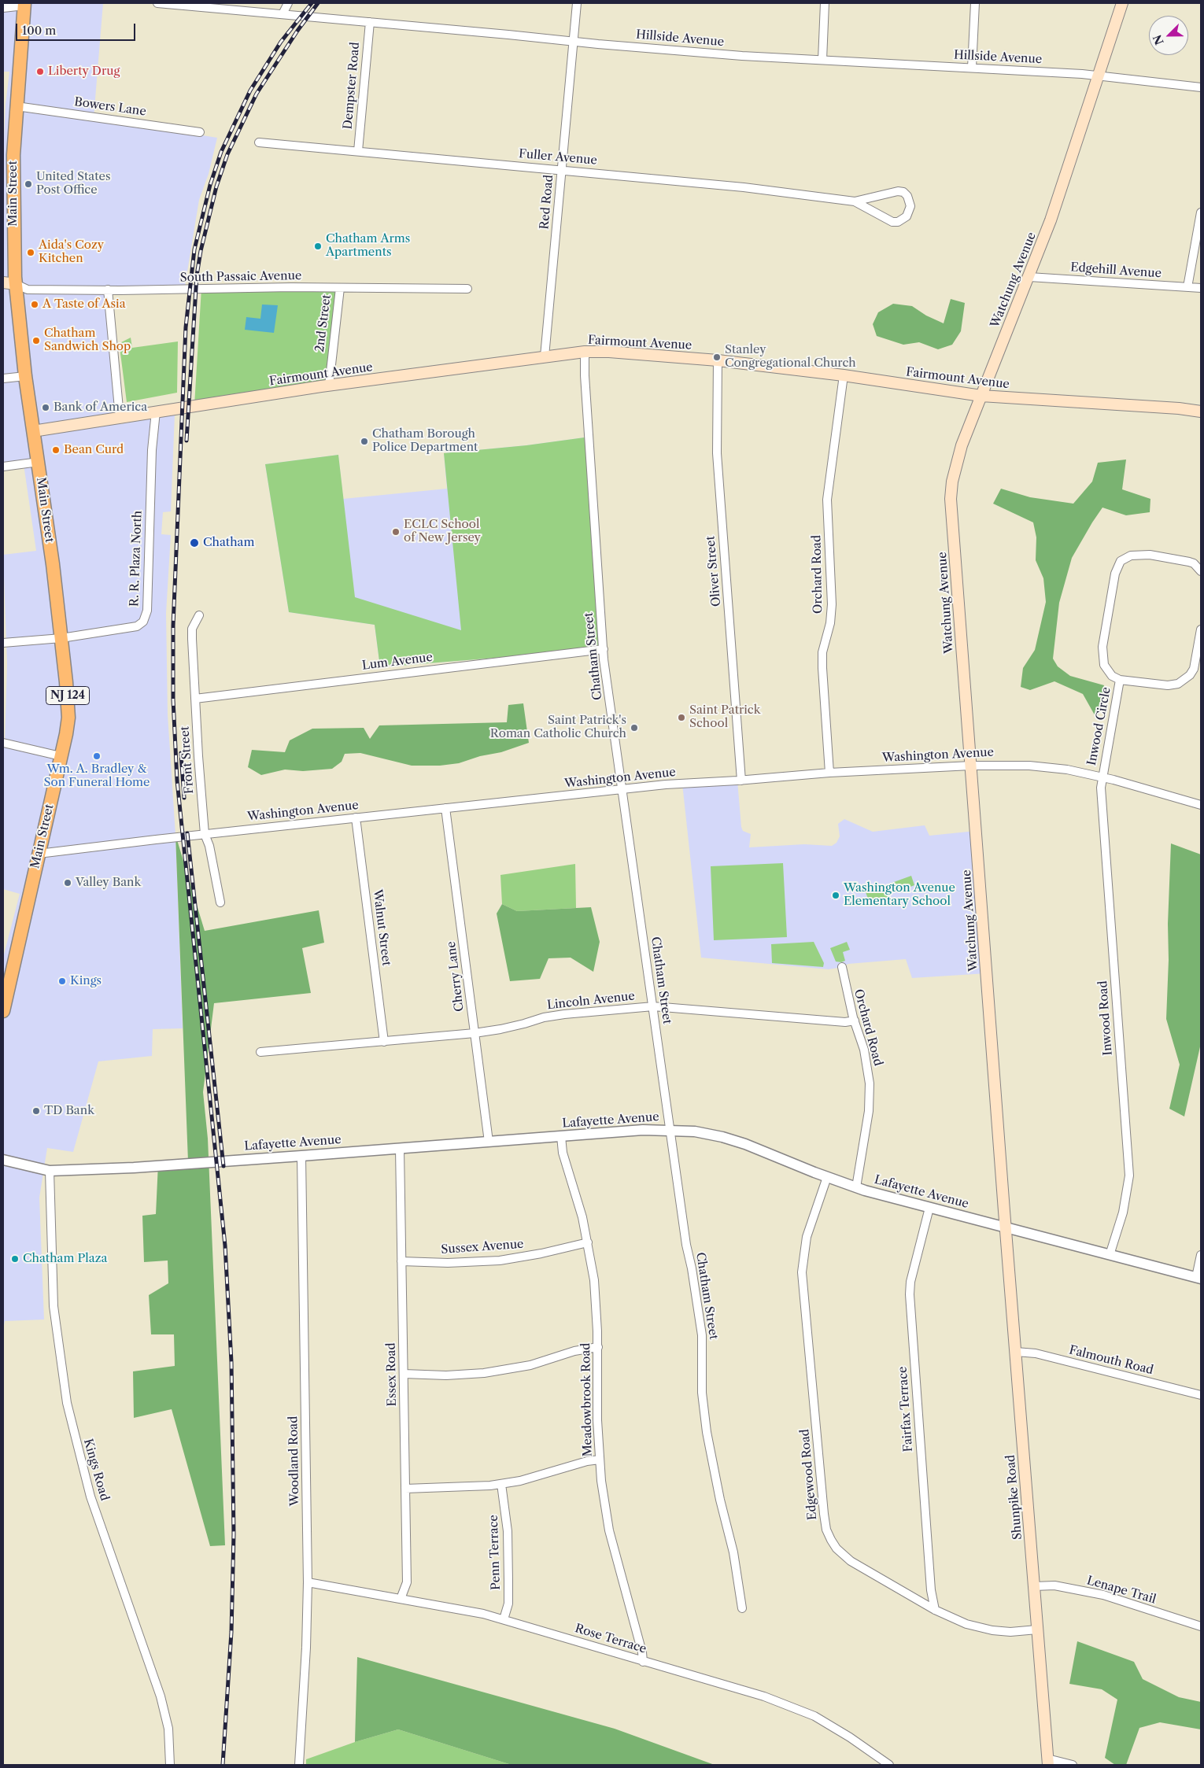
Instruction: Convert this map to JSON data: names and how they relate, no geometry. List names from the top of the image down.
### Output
{
  "streets": {
    "main road": [
      "Main Street",
      "Watchung Avenue",
      "Fairmount Avenue",
      "NJ 124",
      "Shunpike Road"
    ],
    "street": [
      "Hillside Avenue",
      "Dempster Road",
      "Bowers Lane",
      "Fuller Avenue",
      "Red Road",
      "Edgehill Avenue",
      "South Passaic Avenue",
      "2nd Street",
      "R. R. Plaza North",
      "Oliver Street",
      "Orchard Road",
      "Chatham Street",
      "Lum Avenue",
      "Inwood Circle",
      "Washington Avenue",
      "Front Street",
      "Walnut Street",
      "Cherry Lane",
      "Lincoln Avenue",
      "Inwood Road",
      "Lafayette Avenue",
      "Sussex Avenue",
      "Falmouth Road",
      "Essex Road",
      "Meadowbrook Road",
      "Fairfax Terrace",
      "Woodland Road",
      "Kings Road",
      "Edgewood Road",
      "Penn Terrace",
      "Lenape Trail",
      "Rose Terrace"
    ]
  },
  "crossings": [
    ["Hillside Avenue", "Dempster Road"],
    ["Hillside Avenue", "Red Road"],
    ["Hillside Avenue", "Watchung Avenue"],
    ["Dempster Road", "Fuller Avenue"],
    ["Bowers Lane", "Main Street"],
    ["Fuller Avenue", "Red Road"],
    ["Main Street", "South Passaic Avenue"],
    ["Main Street", "Fairmount Avenue"],
    ["Main Street", "R. R. Plaza North"],
    ["Main Street", "Washington Avenue"],
    ["Red Road", "Fairmount Avenue"],
    ["Edgehill Avenue", "Watchung Avenue"],
    ["South Passaic Avenue", "2nd Street"],
    ["Watchung Avenue", "Fairmount Avenue"],
    ["Watchung Avenue", "Washington Avenue"],
    ["Watchung Avenue", "Lafayette Avenue"],
    ["Watchung Avenue", "Shunpike Road"],
    ["2nd Street", "Fairmount Avenue"],
    ["Fairmount Avenue", "R. R. Plaza North"],
    ["Fairmount Avenue", "Oliver Street"],
    ["Fairmount Avenue", "Orchard Road"],
    ["Fairmount Avenue", "Chatham Street"],
    ["Oliver Street", "Washington Avenue"],
    ["Orchard Road", "Washington Avenue"],
    ["Orchard Road", "Lincoln Avenue"],
    ["Orchard Road", "Lafayette Avenue"],
    ["Chatham Street", "Lum Avenue"],
    ["Chatham Street", "Washington Avenue"],
    ["Chatham Street", "Lincoln Avenue"],
    ["Chatham Street", "Lafayette Avenue"],
    ["Lum Avenue", "Front Street"],
    ["Inwood Circle", "Washington Avenue"],
    ["Inwood Circle", "Inwood Road"],
    ["Washington Avenue", "Front Street"],
    ["Washington Avenue", "Walnut Street"],
    ["Washington Avenue", "Cherry Lane"],
    ["Washington Avenue", "Inwood Road"],
    ["Walnut Street", "Lincoln Avenue"],
    ["Cherry Lane", "Lincoln Avenue"],
    ["Cherry Lane", "Lafayette Avenue"],
    ["Inwood Road", "Lafayette Avenue"],
    ["Lafayette Avenue", "Essex Road"],
    ["Lafayette Avenue", "Meadowbrook Road"],
    ["Lafayette Avenue", "Fairfax Terrace"],
    ["Lafayette Avenue", "Woodland Road"],
    ["Lafayette Avenue", "Kings Road"],
    ["Lafayette Avenue", "Edgewood Road"],
    ["Lafayette Avenue", "Shunpike Road"],
    ["Sussex Avenue", "Essex Road"],
    ["Sussex Avenue", "Meadowbrook Road"],
    ["Falmouth Road", "Shunpike Road"],
    ["Essex Road", "Rose Terrace"],
    ["Meadowbrook Road", "Rose Terrace"],
    ["Fairfax Terrace", "Edgewood Road"],
    ["Woodland Road", "Rose Terrace"],
    ["Edgewood Road", "Shunpike Road"],
    ["Shunpike Road", "Lenape Trail"],
    ["Penn Terrace", "Rose Terrace"]
  ],
  "places": [
    "Liberty Drug",
    "United States Post Office",
    "Chatham Arms Apartments",
    "Aida's Cozy Kitchen",
    "A Taste of Asia",
    "Chatham Sandwich Shop",
    "Stanley Congregational Church",
    "Bank of America",
    "Chatham Borough Police Department",
    "Bean Curd",
    "ECLC School of New Jersey",
    "Chatham",
    "Saint Patrick School",
    "Saint Patrick's Roman Catholic Church",
    "Wm. A. Bradley & Son Funeral Home",
    "Valley Bank",
    "Washington Avenue Elementary School",
    "Kings",
    "TD Bank",
    "Chatham Plaza"
  ],
  "scale_bar": "100 m",
  "north": "bottom left"
}
